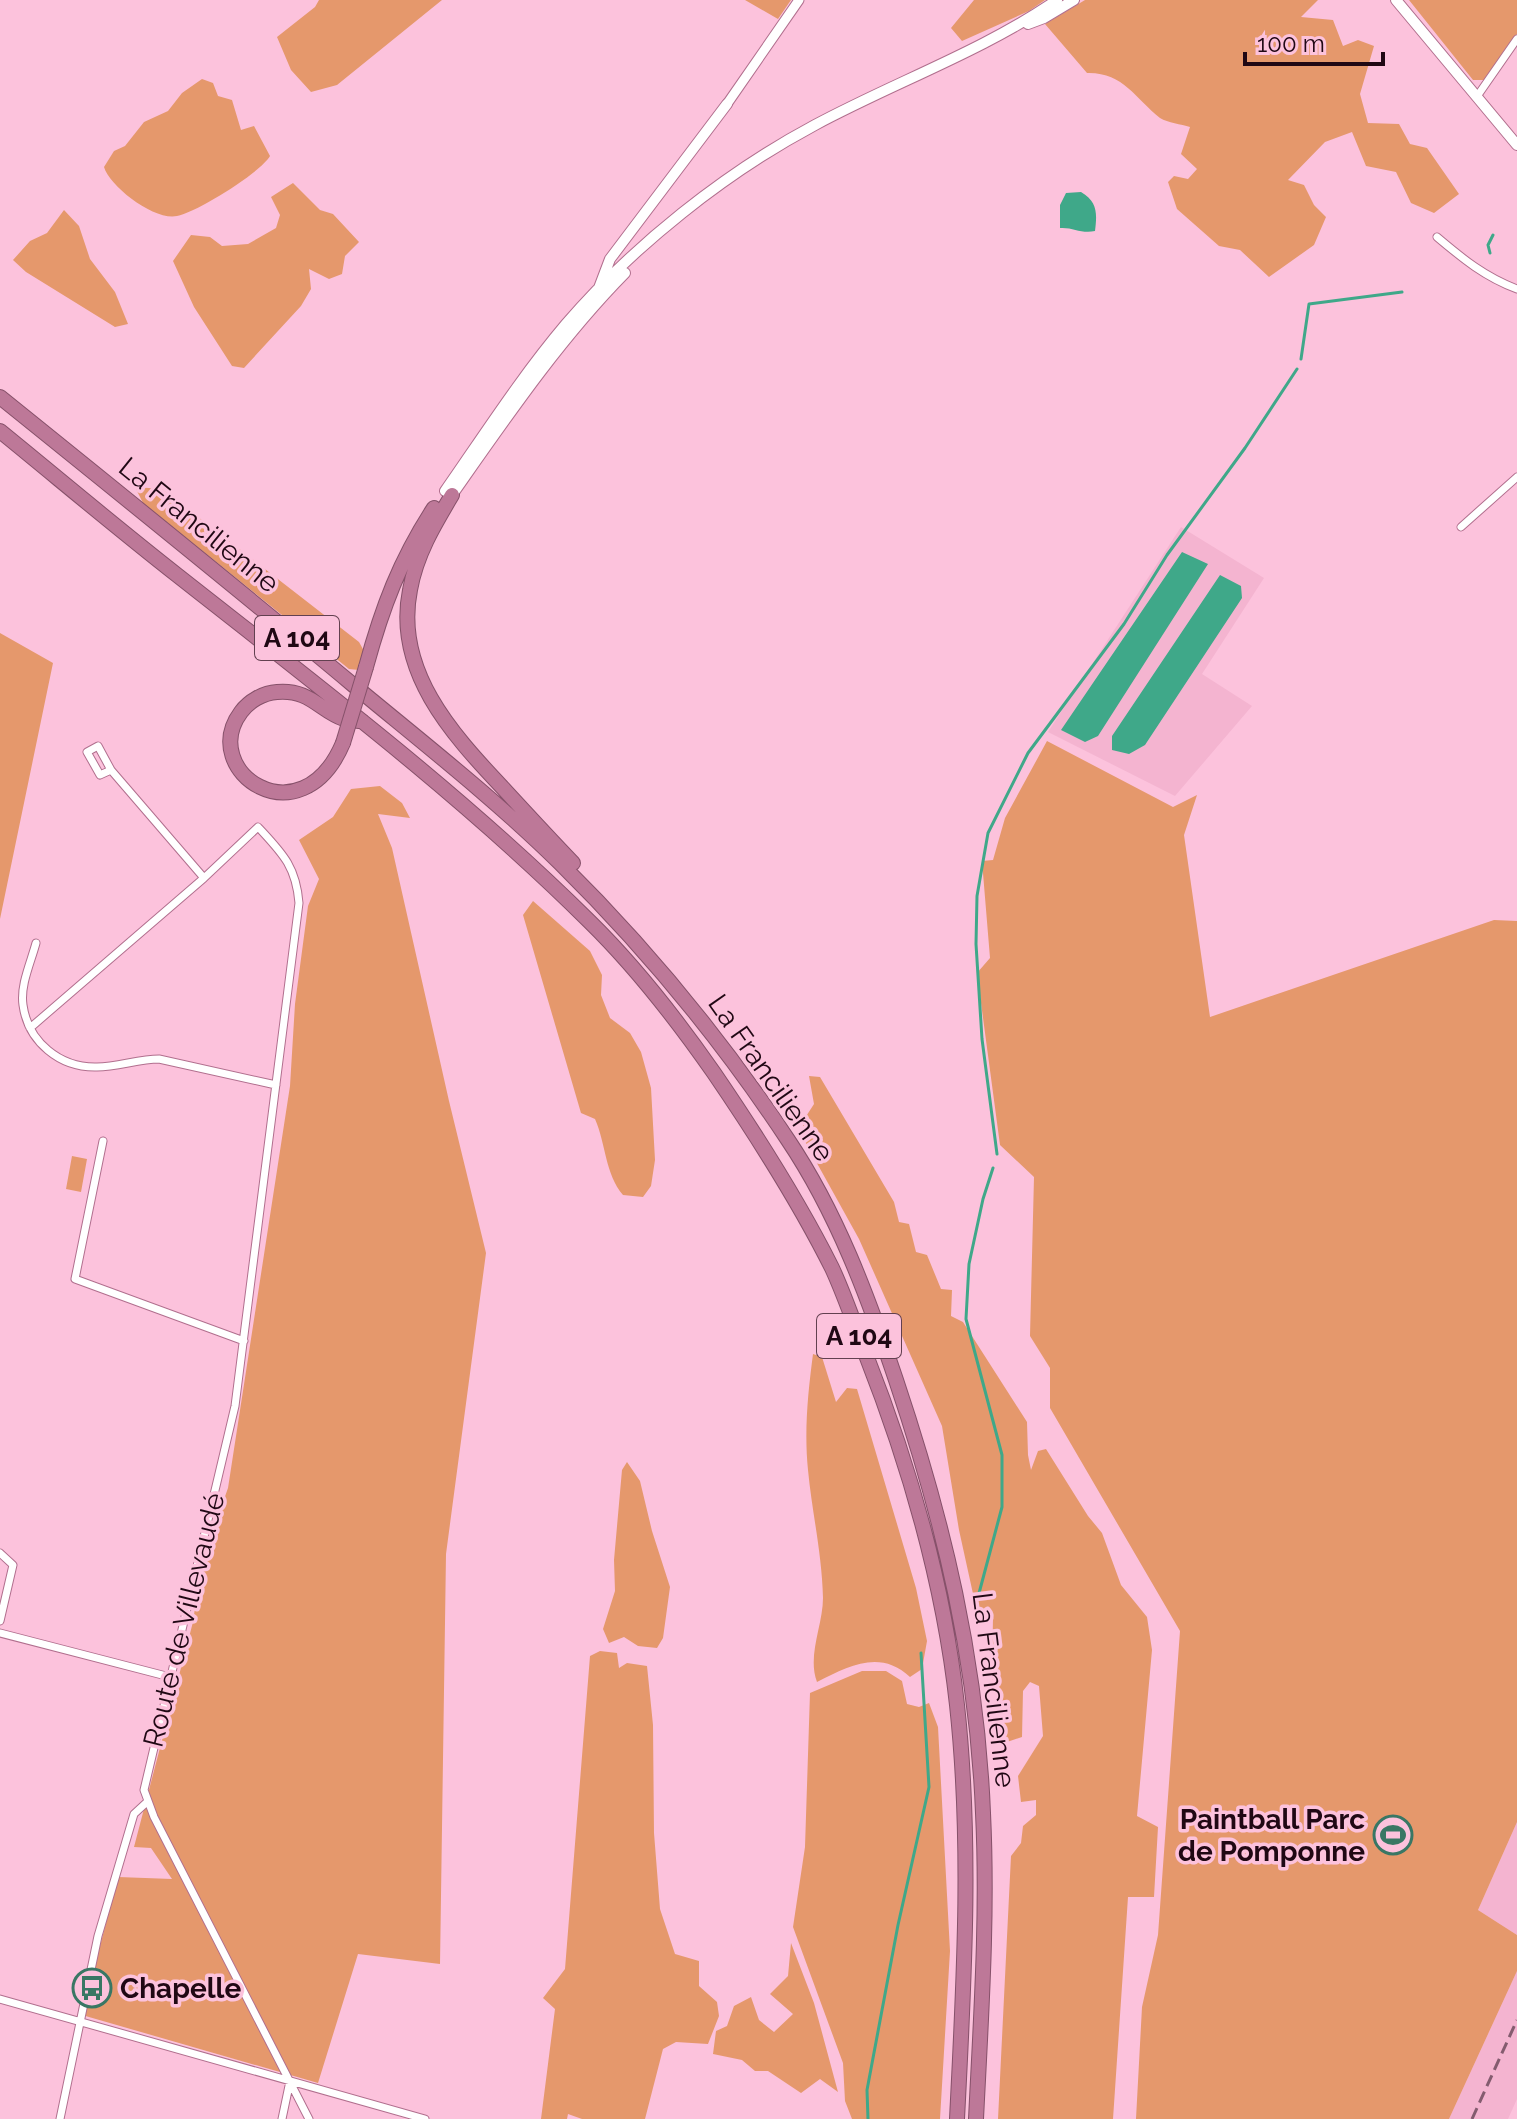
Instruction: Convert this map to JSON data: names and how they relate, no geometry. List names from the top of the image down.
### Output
{
  "streets": {
    "highway": ["La Francilienne", "A 104"],
    "street": ["Route de Villevaudé"]
  },
  "places": {
    "sports": ["Paintball Parc de Pomponne"],
    "bus stop": ["Chapelle"]
  },
  "scale_bar": "100 m"
}
